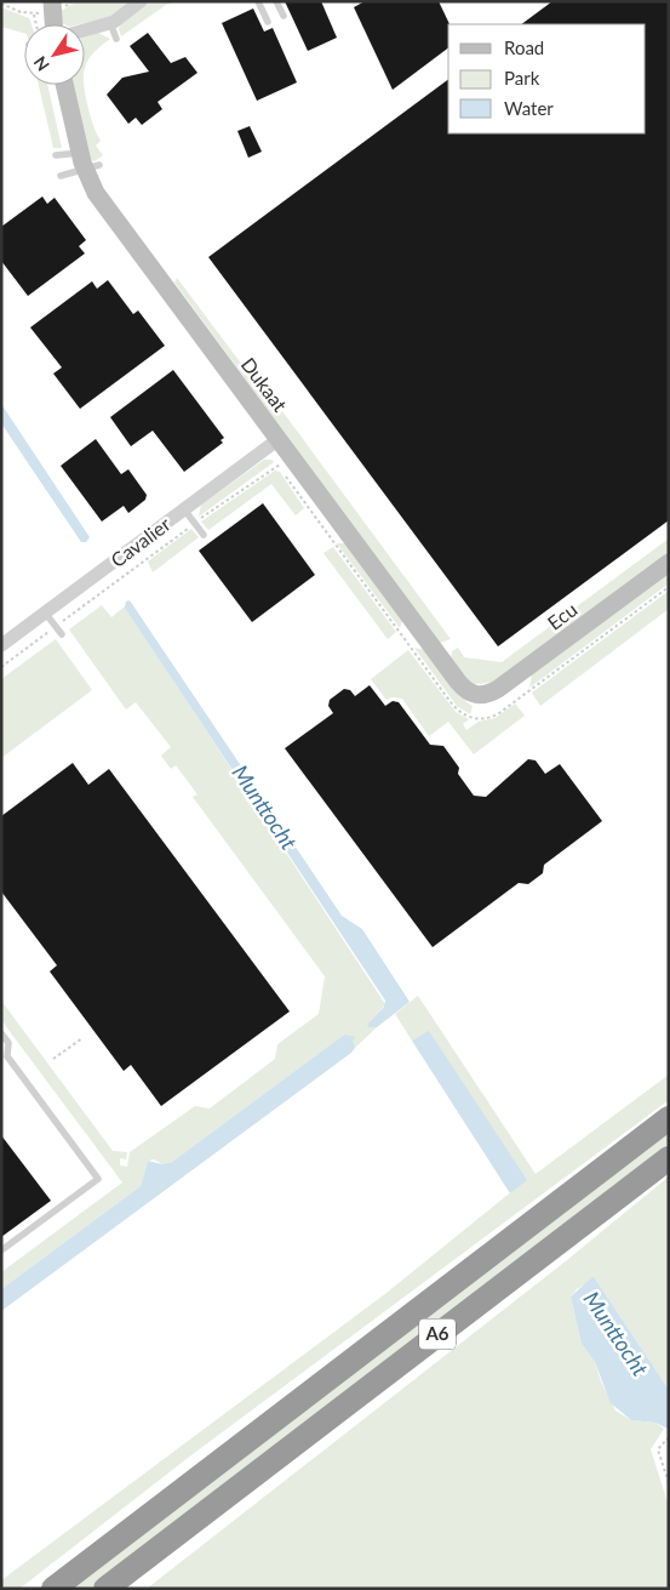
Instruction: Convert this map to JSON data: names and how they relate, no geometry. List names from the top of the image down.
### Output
{
  "streets": {
    "highway": ["A6"],
    "street": ["Dukaat", "Cavalier", "Ecu"]
  },
  "crossings": [
    ["Dukaat", "Cavalier"],
    ["Dukaat", "Ecu"]
  ],
  "water": ["Munttocht"],
  "legend": ["Road", "Park", "Water"],
  "north": "bottom left"
}
